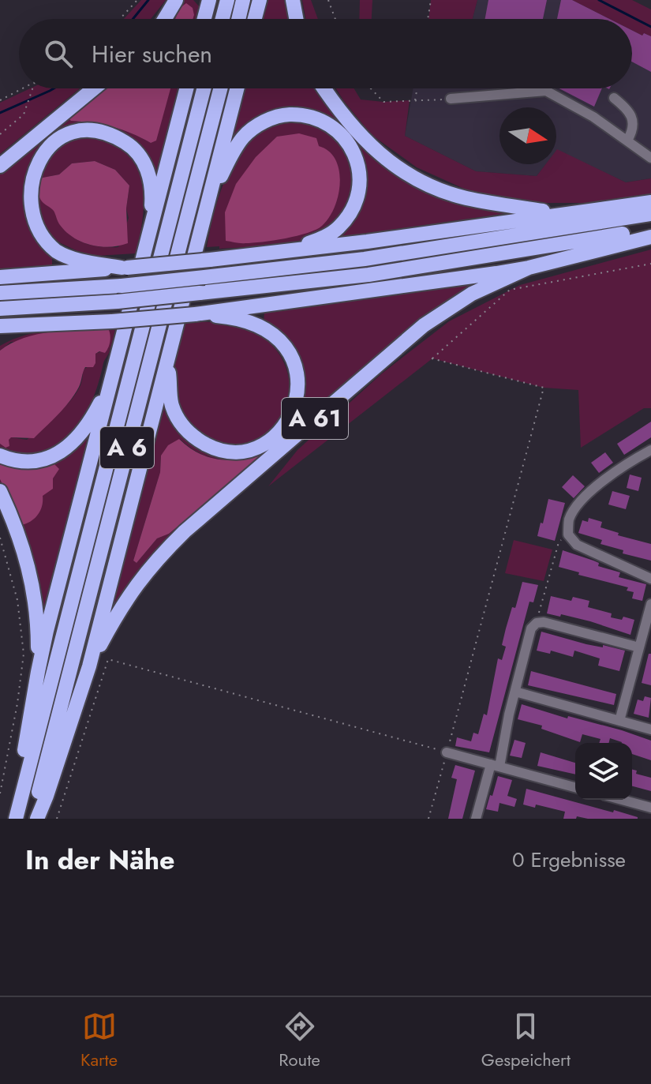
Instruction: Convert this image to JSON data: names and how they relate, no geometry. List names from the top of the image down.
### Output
{
  "streets": {
    "highway": ["A 61", "A 6"]
  },
  "crossings": [
    ["A 61", "A 6"]
  ],
  "north": "right",
  "page": {
    "search": "Hier suchen",
    "heading": ["In der Nähe", "0 Ergebnisse"],
    "nav": ["Karte", "Route", "Gespeichert"]
  }
}
